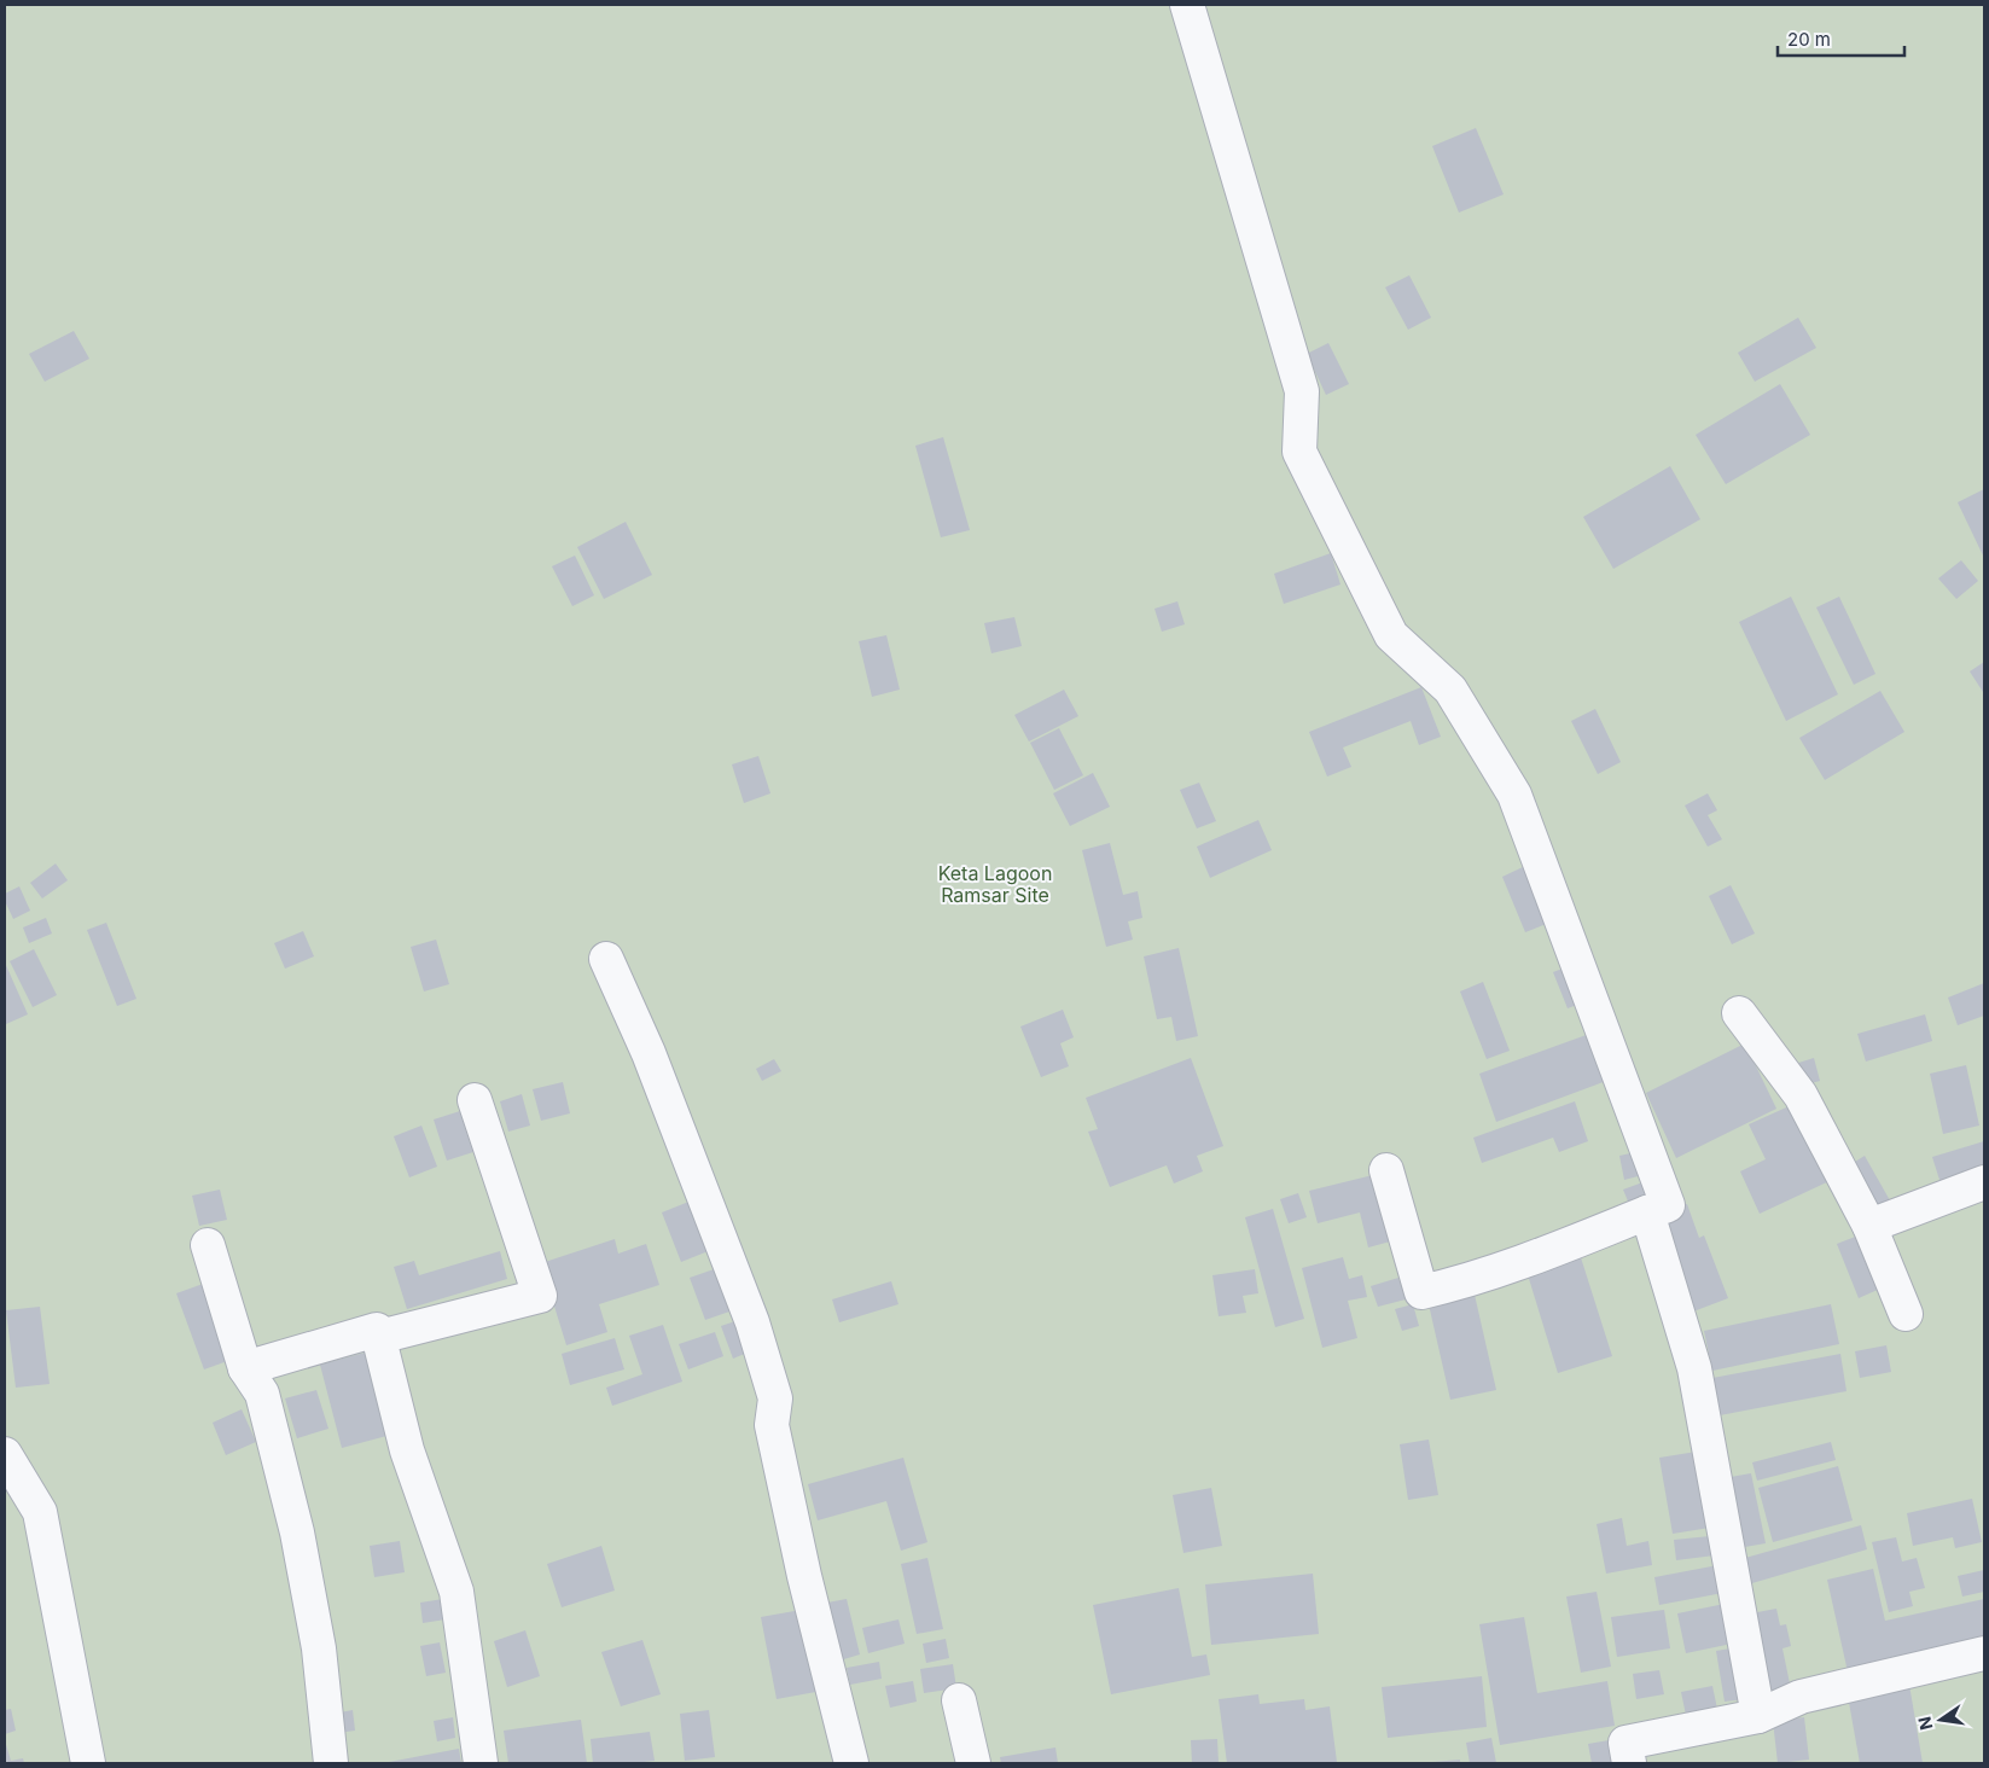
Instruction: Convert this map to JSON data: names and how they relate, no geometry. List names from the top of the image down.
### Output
{
  "parks": ["Keta Lagoon Ramsar Site"],
  "scale_bar": "20 m",
  "north": "left"
}
